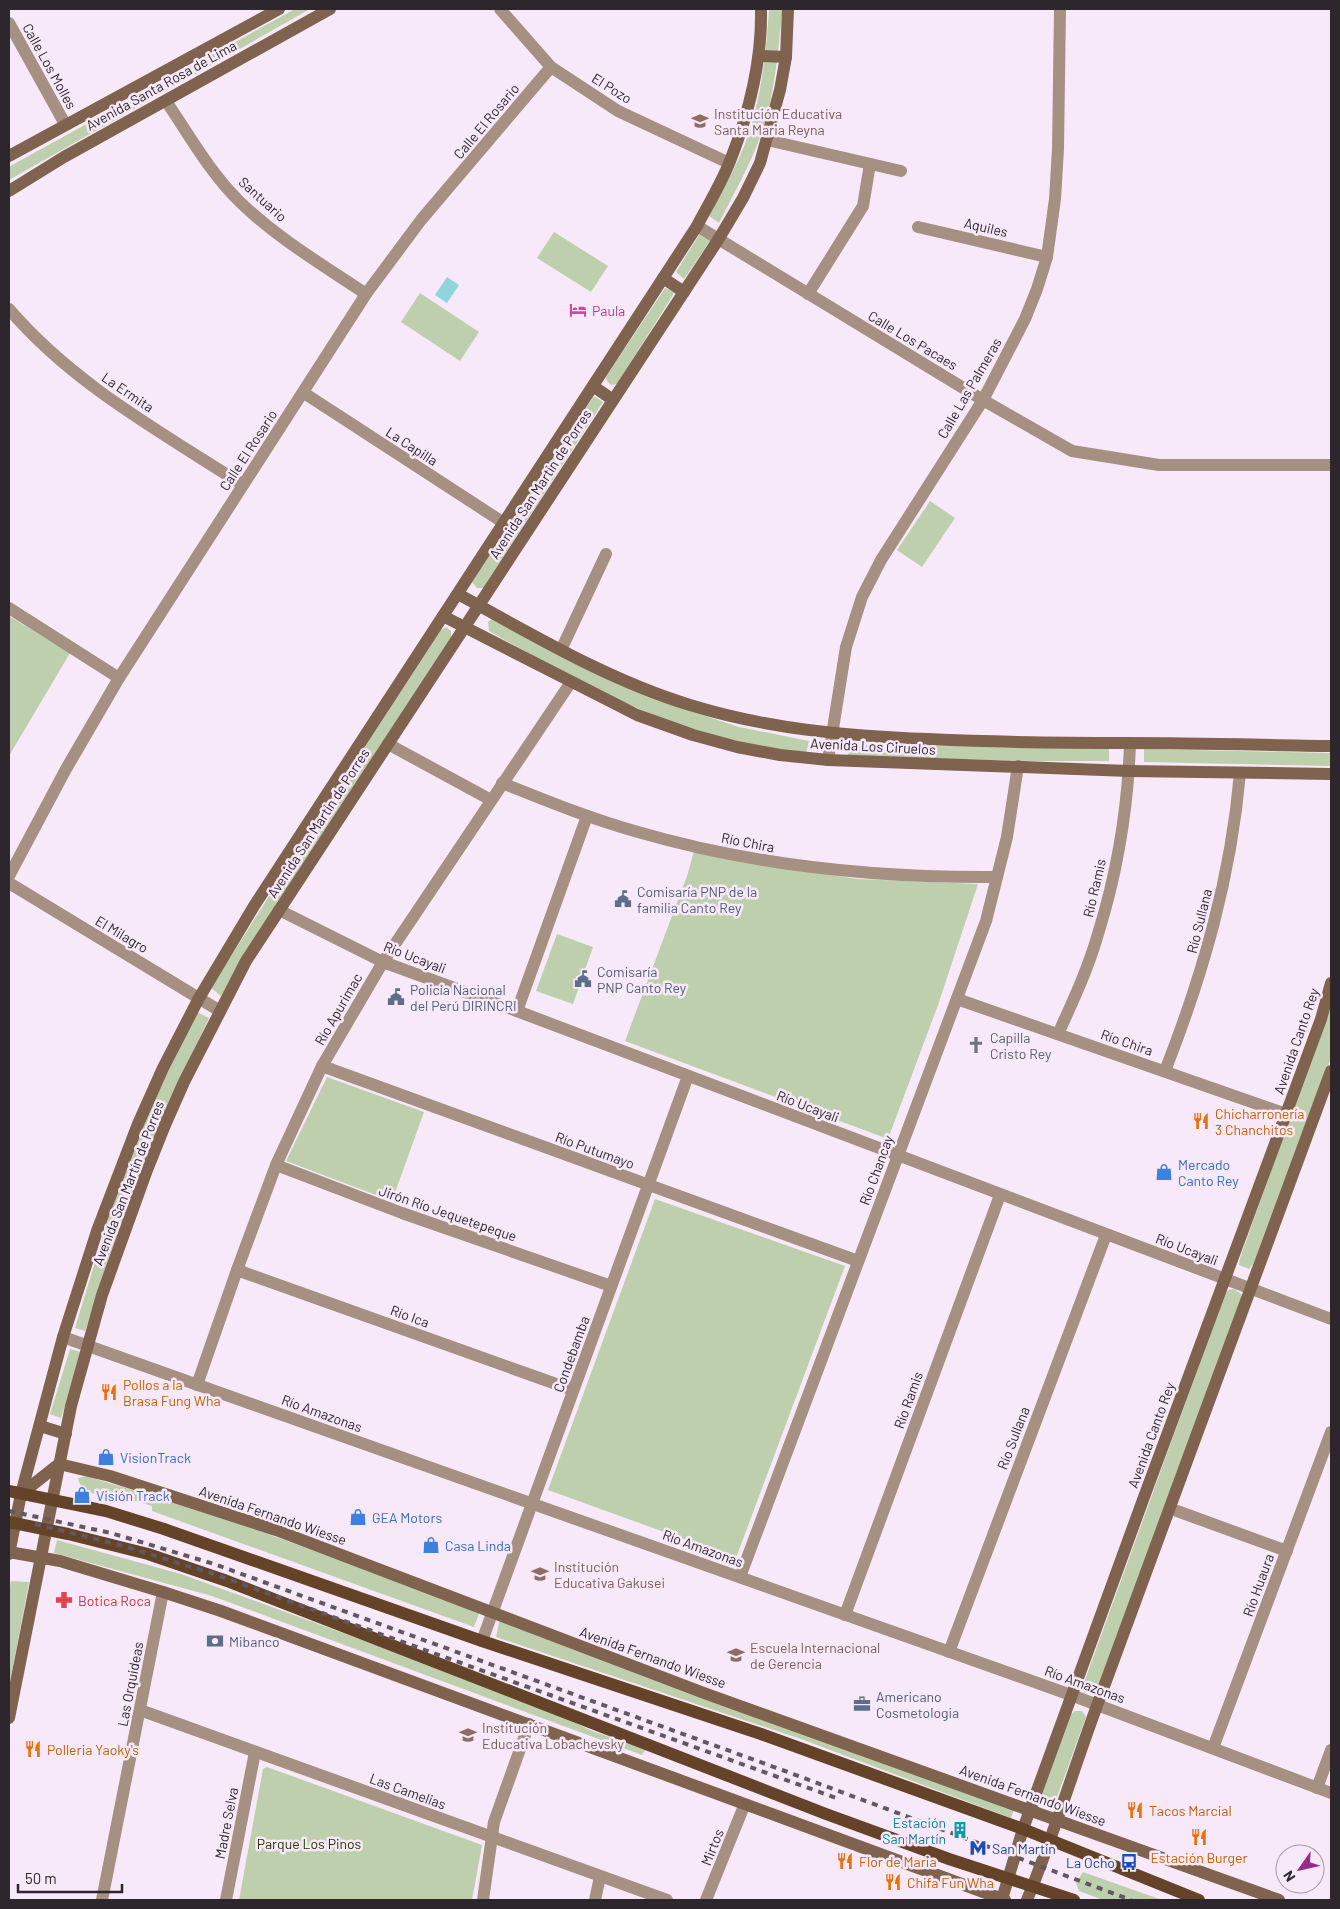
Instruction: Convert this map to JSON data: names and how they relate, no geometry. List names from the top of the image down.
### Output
{
  "streets": {
    "main road": [
      "Avenida Santa Rosa de Lima",
      "Avenida San Martín de Porres",
      "Avenida Los Ciruelos",
      "Avenida Canto Rey",
      "Avenida Fernando Wiesse"
    ],
    "street": [
      "Calle Los Molles",
      "El Pozo",
      "Calle El Rosario",
      "Santuario",
      "Aquiles",
      "Calle Los Pacaes",
      "Calle Las Palmeras",
      "La Ermita",
      "La Capilla",
      "Río Chira",
      "Río Ramis",
      "Río Sullana",
      "El Milagro",
      "Río Ucayali",
      "Río Apurimac",
      "Río Putumayo",
      "Río Chancay",
      "Jirón Río Jequetepeque",
      "Río Ica",
      "Condebamba",
      "Río Amazonas",
      "Río Huaura",
      "Las Orquideas",
      "Las Camelias",
      "Madre Selva",
      "Mirtos"
    ]
  },
  "crossings": [
    ["Calle Los Molles", "Avenida Santa Rosa de Lima"],
    ["Avenida Santa Rosa de Lima", "Santuario"],
    ["El Pozo", "Calle El Rosario"],
    ["El Pozo", "Avenida San Martín de Porres"],
    ["Calle El Rosario", "Santuario"],
    ["Calle El Rosario", "La Ermita"],
    ["Calle El Rosario", "La Capilla"],
    ["Aquiles", "Calle Las Palmeras"],
    ["Calle Los Pacaes", "Calle Las Palmeras"],
    ["Calle Los Pacaes", "Avenida San Martín de Porres"],
    ["Calle Las Palmeras", "Avenida Los Ciruelos"],
    ["La Capilla", "Avenida San Martín de Porres"],
    ["Avenida San Martín de Porres", "Avenida Los Ciruelos"],
    ["Avenida San Martín de Porres", "El Milagro"],
    ["Avenida San Martín de Porres", "Río Ucayali"],
    ["Avenida San Martín de Porres", "Río Amazonas"],
    ["Avenida San Martín de Porres", "Avenida Fernando Wiesse"],
    ["Avenida Los Ciruelos", "Río Ramis"],
    ["Avenida Los Ciruelos", "Río Sullana"],
    ["Avenida Los Ciruelos", "Río Apurimac"],
    ["Avenida Los Ciruelos", "Río Chancay"],
    ["Río Chira", "Río Ramis"],
    ["Río Chira", "Río Sullana"],
    ["Río Chira", "Río Apurimac"],
    ["Río Chira", "Avenida Canto Rey"],
    ["Río Chira", "Río Chancay"],
    ["Río Ramis", "Río Ucayali"],
    ["Río Ramis", "Río Amazonas"],
    ["Río Sullana", "Río Ucayali"],
    ["Río Sullana", "Río Amazonas"],
    ["Río Ucayali", "Río Apurimac"],
    ["Río Ucayali", "Avenida Canto Rey"],
    ["Río Ucayali", "Río Chancay"],
    ["Río Ucayali", "Condebamba"],
    ["Río Apurimac", "Río Putumayo"],
    ["Río Apurimac", "Jirón Río Jequetepeque"],
    ["Río Apurimac", "Río Ica"],
    ["Río Apurimac", "Río Amazonas"],
    ["Avenida Canto Rey", "Río Amazonas"],
    ["Avenida Canto Rey", "Avenida Fernando Wiesse"],
    ["Río Putumayo", "Río Chancay"],
    ["Río Putumayo", "Condebamba"],
    ["Río Chancay", "Río Amazonas"],
    ["Jirón Río Jequetepeque", "Condebamba"],
    ["Río Ica", "Condebamba"],
    ["Condebamba", "Río Amazonas"],
    ["Condebamba", "Avenida Fernando Wiesse"],
    ["Río Amazonas", "Río Huaura"],
    ["Las Orquideas", "Las Camelias"],
    ["Las Camelias", "Madre Selva"]
  ],
  "parks": ["Parque Los Pinos"],
  "places": {
    "school or university": [
      "Institución Educativa Santa Maria Reyna",
      "Institución Educativa Gakusei",
      "Escuela Internacional de Gerencia",
      "Institución Educativa Lobachevsky"
    ],
    "hotel": ["Paula"],
    "public building": ["Comisaría PNP de la familia Canto Rey", "Comisaría PNP Canto Rey", "Policía Nacional del Perú DIRINCRI"],
    "church": ["Capilla Cristo Rey"],
    "restaurant": [
      "Chicharronería 3 Chanchitos",
      "Pollos a la Brasa Fung Wha",
      "Polleria Yaoky's",
      "Tacos Marcial",
      "Estación Burger",
      "Flor de Maria",
      "Chifa Fun Wha"
    ],
    "shop": [
      "Mercado Canto Rey",
      "VisionTrack",
      "Visión Track",
      "GEA Motors",
      "Casa Linda"
    ],
    "pharmacy": ["Botica Roca"],
    "bank": ["Mibanco"],
    "office": ["Americano Cosmetologia"],
    "building": ["Estación San Martín"],
    "metro station": ["San Martín"],
    "bus stop": ["La Ocho"]
  },
  "scale_bar": "50 m",
  "north": "bottom left"
}
